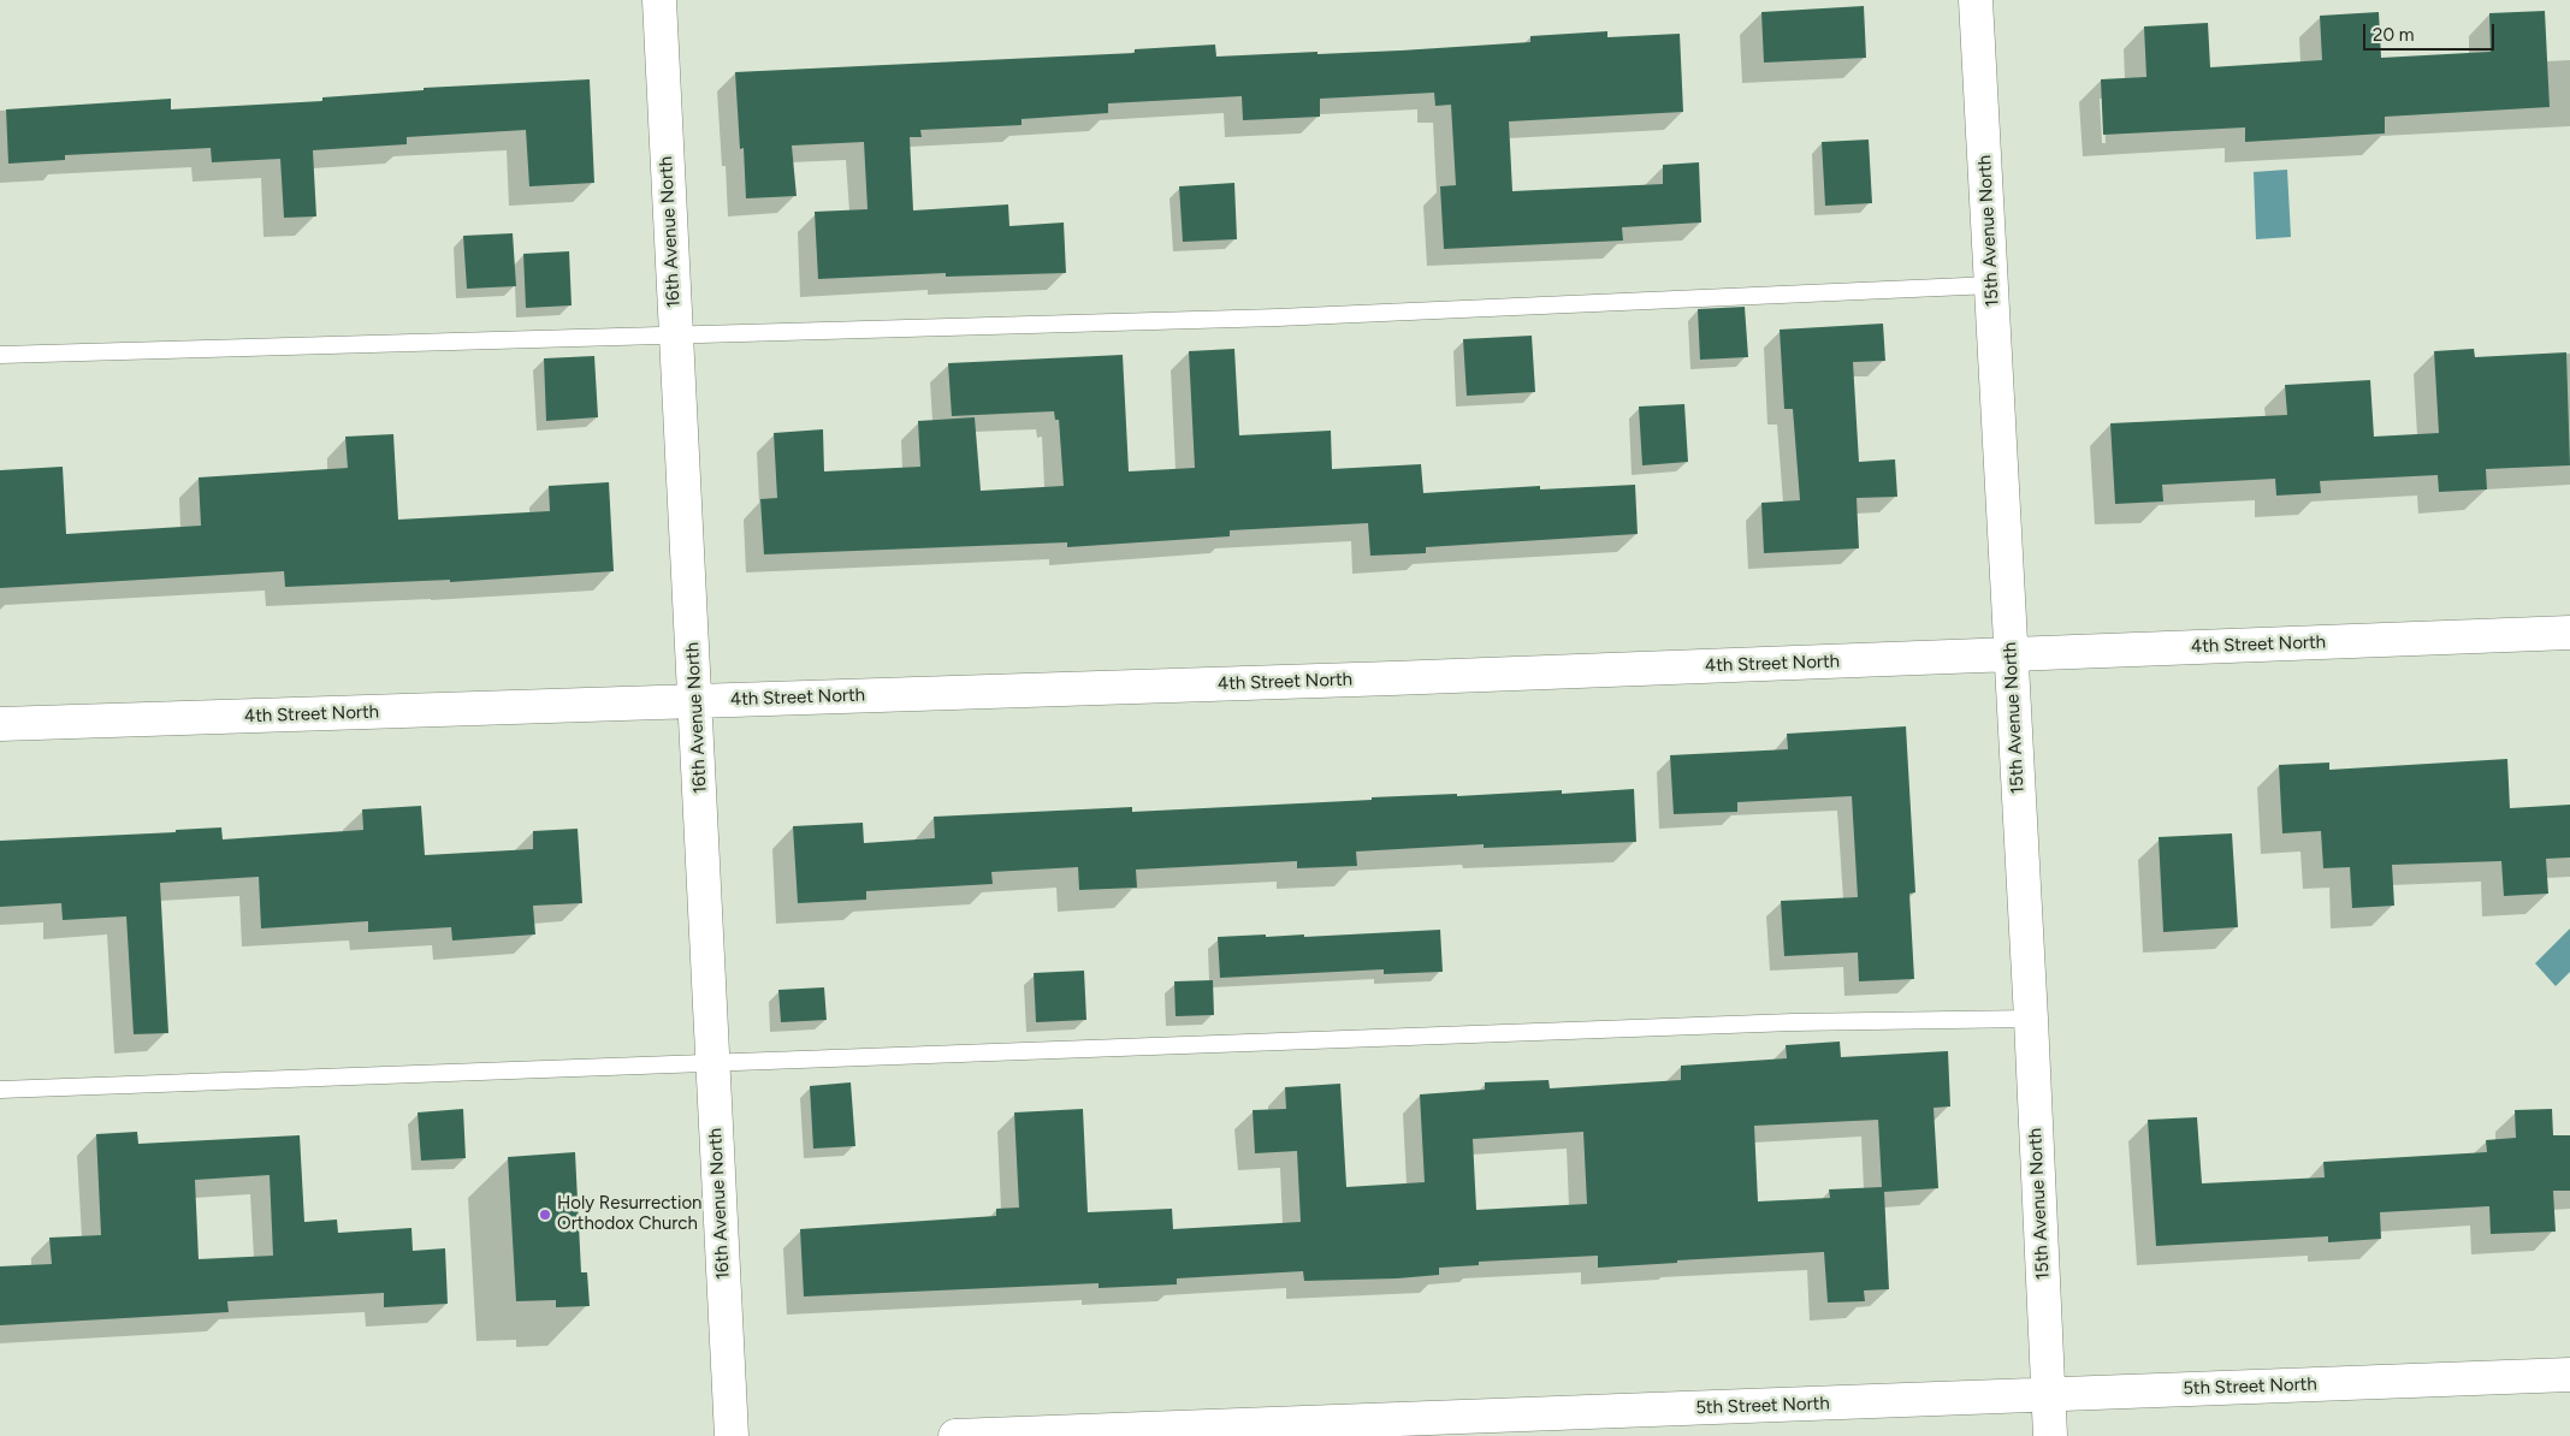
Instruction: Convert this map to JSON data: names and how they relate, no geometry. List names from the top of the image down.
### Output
{
  "streets": {
    "street": [
      "15th Avenue North",
      "16th Avenue North",
      "4th Street North",
      "5th Street North"
    ]
  },
  "crossings": [
    ["15th Avenue North", "4th Street North"],
    ["15th Avenue North", "5th Street North"],
    ["16th Avenue North", "4th Street North"]
  ],
  "places": ["Holy Resurrection Orthodox Church"],
  "scale_bar": "20 m"
}
